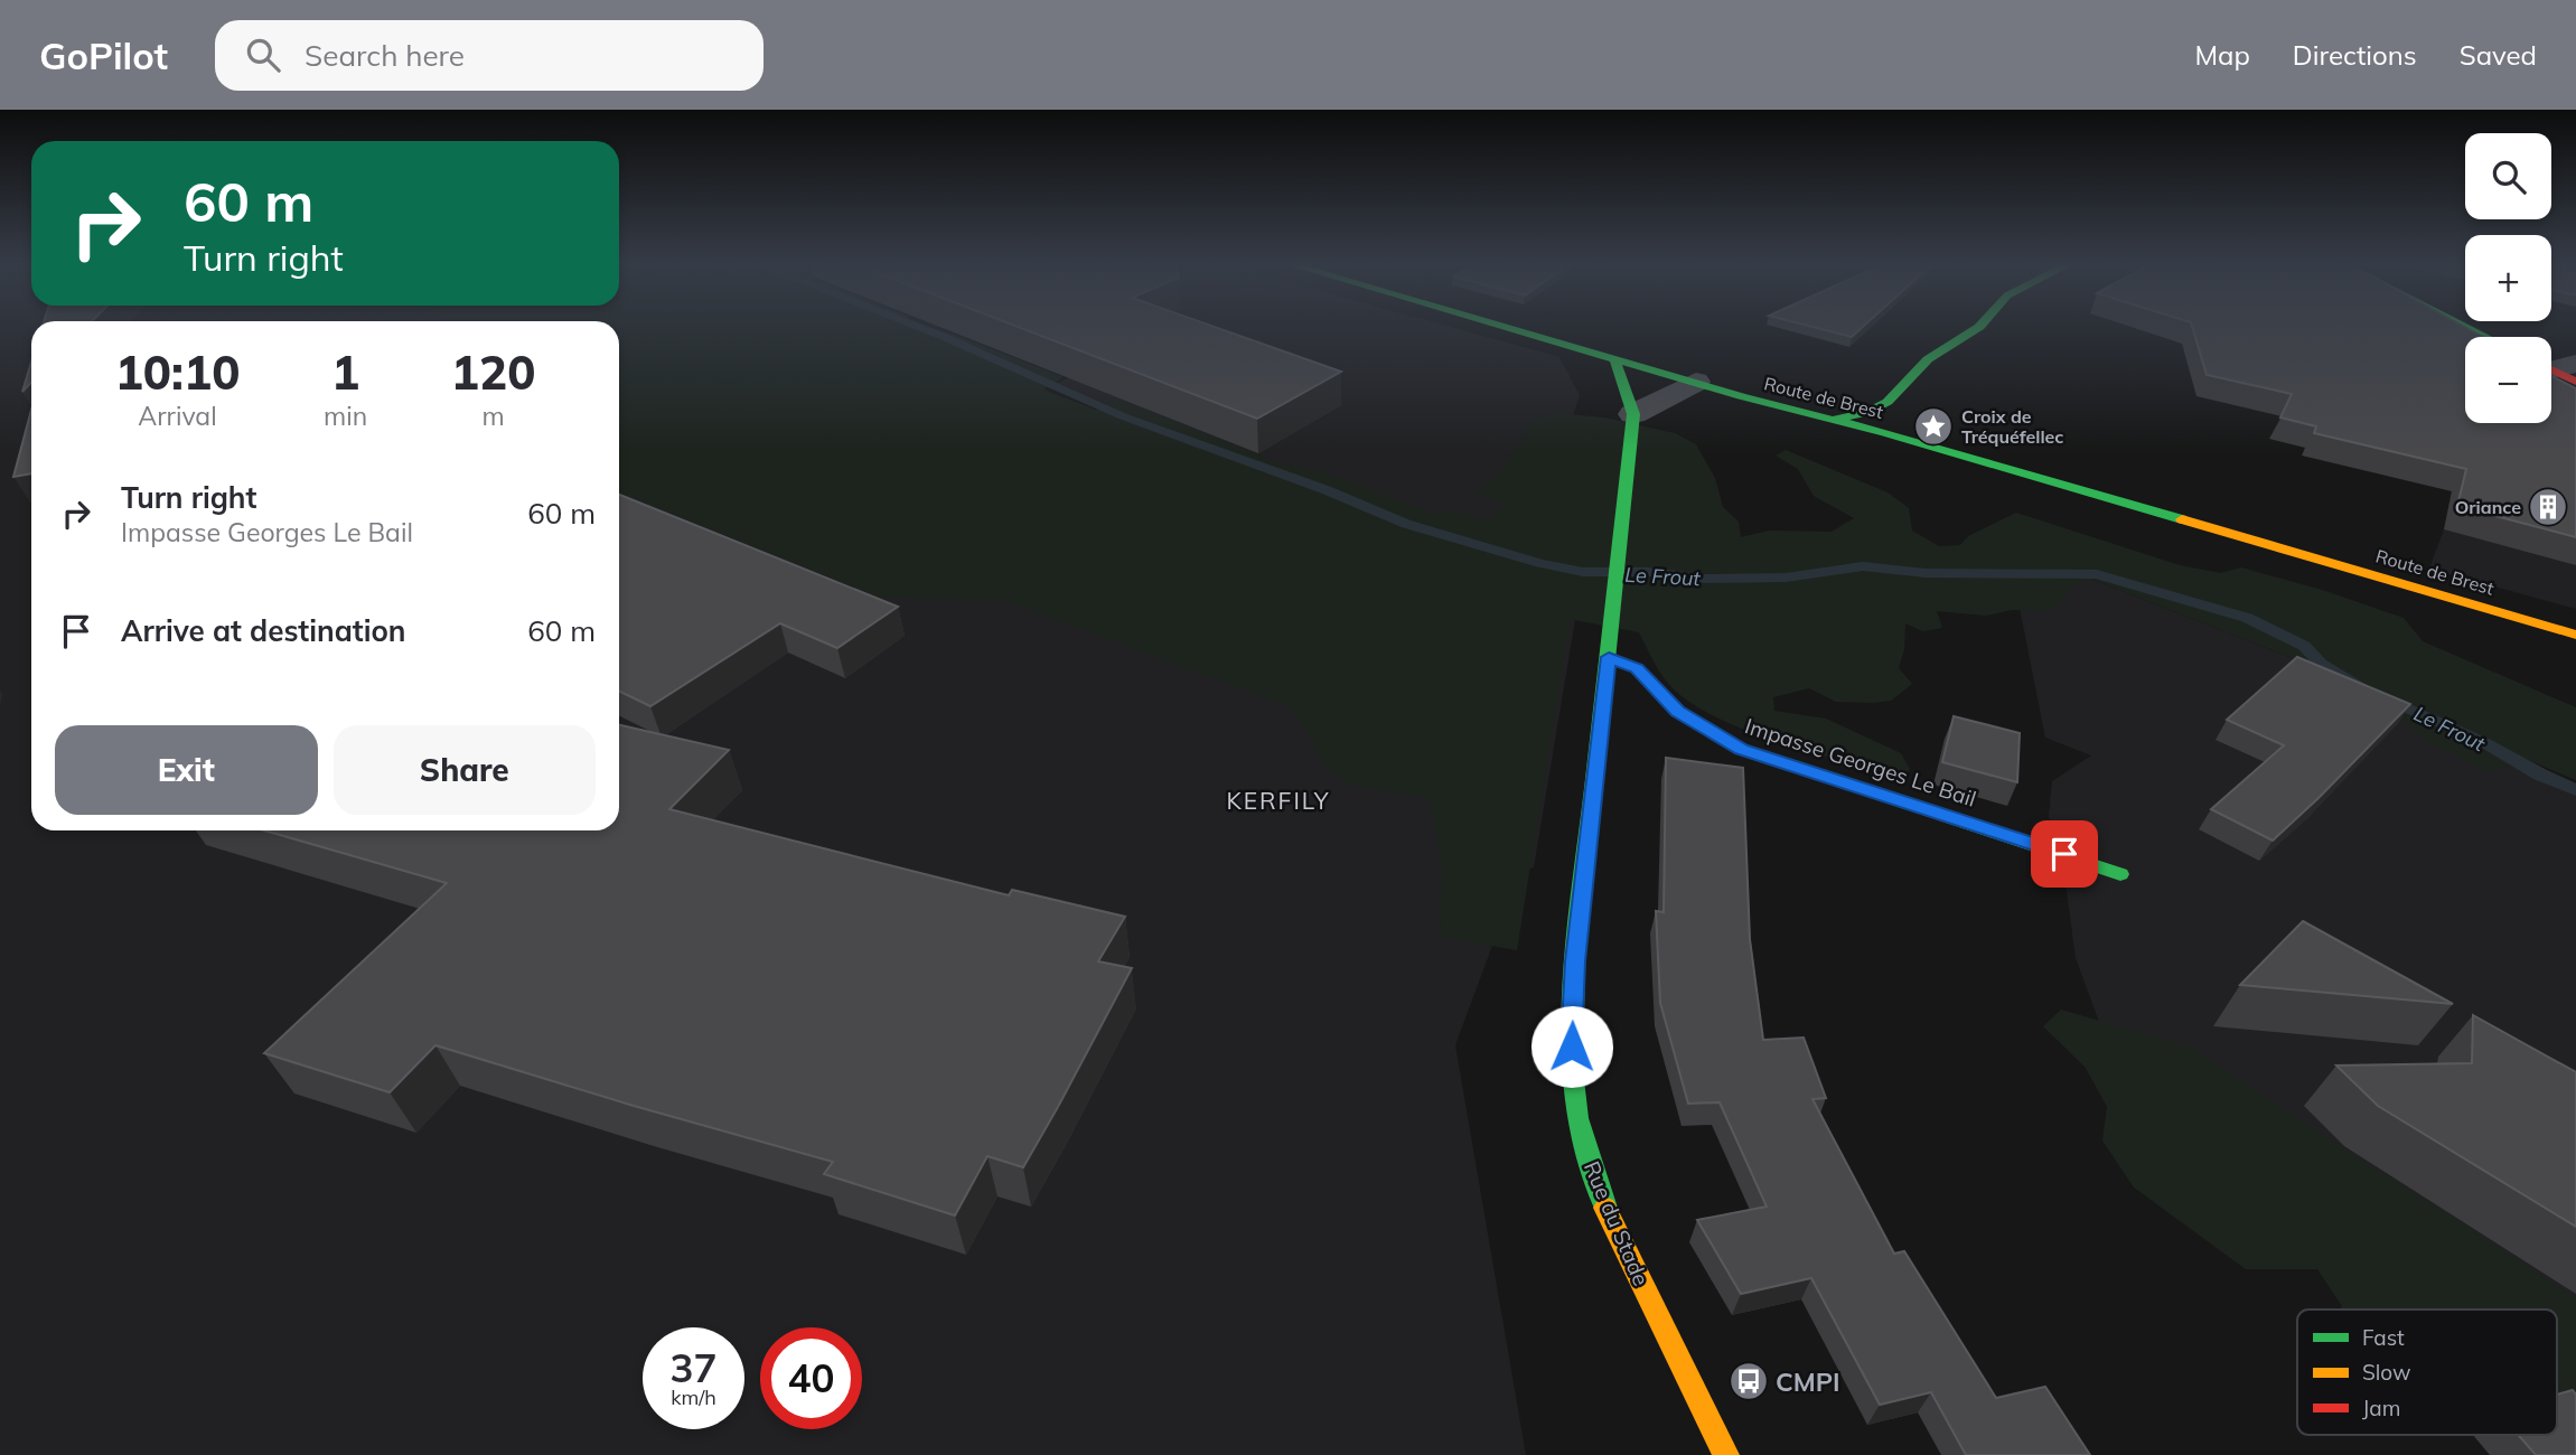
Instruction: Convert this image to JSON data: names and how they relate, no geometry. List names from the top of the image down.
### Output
{
  "streets": {
    "street": ["Route de Brest", "Impasse Georges Le Bail", "Rue du Stade"]
  },
  "crossings": [
    ["Route de Brest", "Rue du Stade"],
    ["Impasse Georges Le Bail", "Rue du Stade"]
  ],
  "districts": ["KERFILY"],
  "water": ["Le Frout"],
  "places": {
    "place": ["Croix de Tréquéfellec"],
    "building": ["Oriance"],
    "bus stop": ["CMPI"]
  },
  "legend": ["Fast", "Slow", "Jam"],
  "page": {
    "header": "GoPilot",
    "search": "Search here",
    "nav": ["Map", "Directions", "Saved"],
    "map_buttons": ["+", "−"],
    "turn": ["60 m", "Turn right"],
    "eta": [
      "10:10",
      "Arrival",
      "1",
      "min",
      "120",
      "m"
    ],
    "list": [
      {
        "name": "Turn right",
        "note": "Impasse Georges Le Bail",
        "value": "60 m"
      },
      {
        "name": "Arrive at destination",
        "value": "60 m"
      }
    ],
    "buttons": ["Exit", "Share"],
    "speed": "37 km/h",
    "limit": "40"
  }
}
